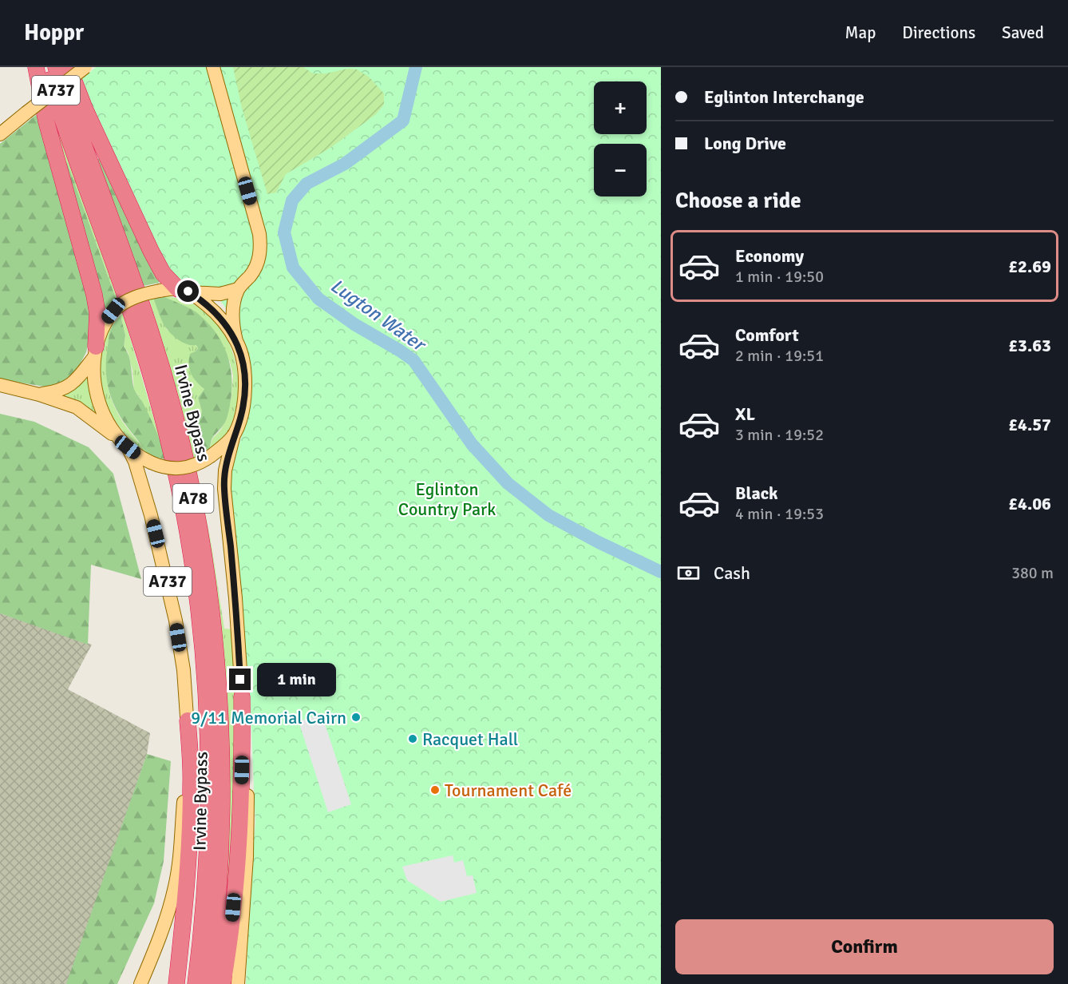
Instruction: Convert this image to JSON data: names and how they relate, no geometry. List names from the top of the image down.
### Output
{
  "streets": {
    "highway": ["Irvine Bypass", "A78"],
    "main road": ["A737"]
  },
  "water": ["Lugton Water"],
  "parks": ["Eglinton Country Park"],
  "places": ["9/11 Memorial Cairn", "Racquet Hall", "Tournament Café"],
  "page": {
    "header": "Hoppr",
    "nav": ["Map", "Directions", "Saved"],
    "banner": ["Eglinton Interchange", "Long Drive"],
    "map_buttons": ["+", "−"],
    "heading": "Choose a ride",
    "list": [
      {
        "name": "Economy",
        "note": "1 min · 19:50",
        "value": "£2.69"
      },
      {
        "name": "Comfort",
        "note": "2 min · 19:51",
        "value": "£3.63"
      },
      {
        "name": "XL",
        "note": "3 min · 19:52",
        "value": "£4.57"
      },
      {
        "name": "Black",
        "note": "4 min · 19:53",
        "value": "£4.06"
      }
    ],
    "pay": ["Cash", "380 m"],
    "bubble": "1 min",
    "buttons": "Confirm"
  }
}
